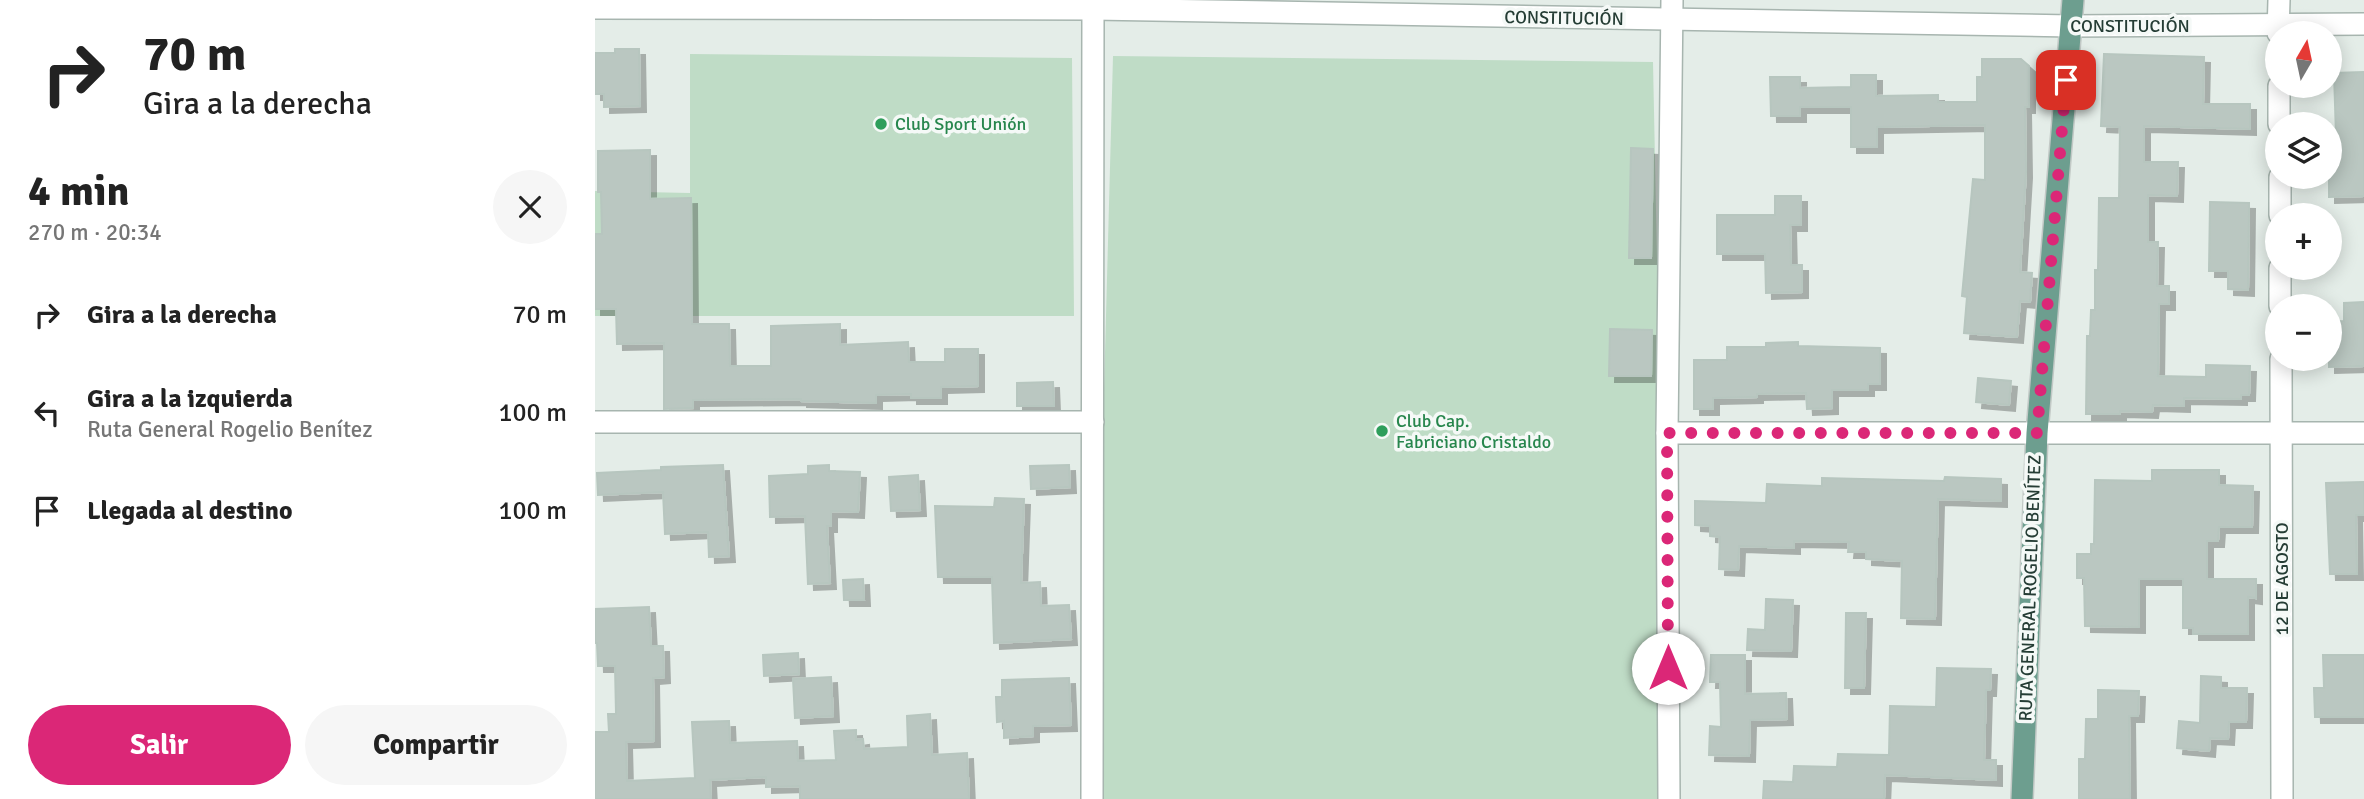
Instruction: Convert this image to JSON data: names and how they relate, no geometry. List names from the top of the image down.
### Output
{
  "streets": {
    "main road": ["RUTA GENERAL ROGELIO BENÍTEZ"],
    "street": ["CONSTITUCIÓN", "12 DE AGOSTO"]
  },
  "crossings": [
    ["CONSTITUCIÓN", "RUTA GENERAL ROGELIO BENÍTEZ"]
  ],
  "places": ["Club Sport Unión", "Club Cap. Fabriciano Cristaldo"],
  "north": "top",
  "page": {
    "turn": ["70 m", "Gira a la derecha"],
    "map_buttons": ["+", "−"],
    "heading": ["4 min", "270 m · 20:34"],
    "list": [
      {
        "name": "Gira a la derecha",
        "value": "70 m"
      },
      {
        "name": "Gira a la izquierda",
        "note": "Ruta General Rogelio Benítez",
        "value": "100 m"
      },
      {
        "name": "Llegada al destino",
        "value": "100 m"
      }
    ],
    "buttons": ["Salir", "Compartir"]
  }
}
